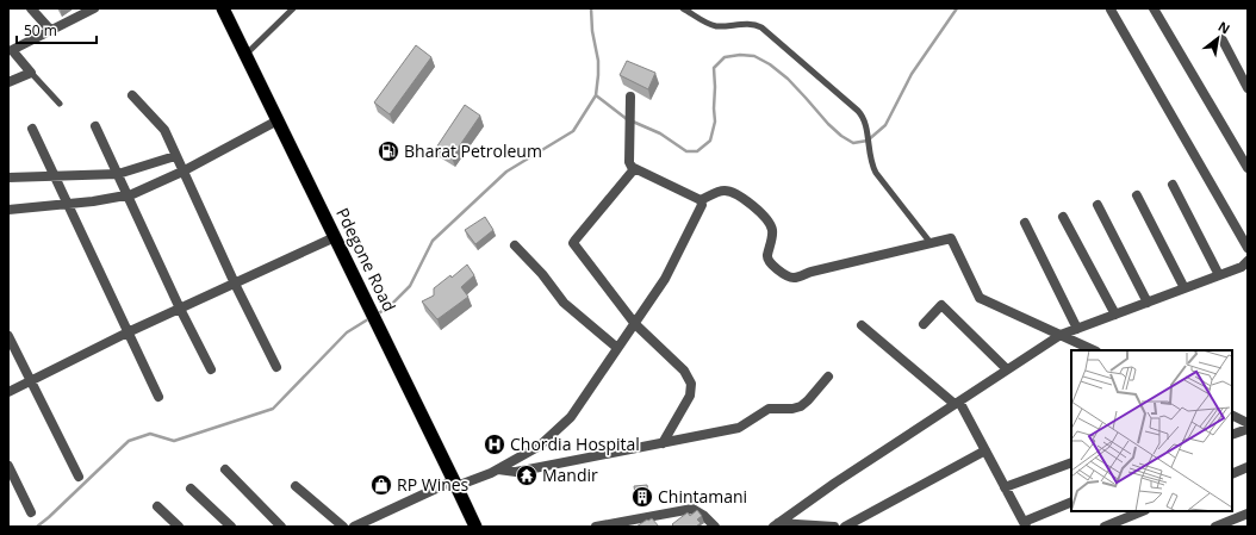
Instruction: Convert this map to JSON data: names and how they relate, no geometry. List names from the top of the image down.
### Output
{
  "streets": {
    "highway": ["Pdegone Road"]
  },
  "places": {
    "fuel station": ["Bharat Petroleum"],
    "hospital": ["Chordia Hospital"],
    "temple": ["Mandir"],
    "shop": ["RP Wines"],
    "building": ["Chintamani"]
  },
  "scale_bar": "50 m",
  "north": "top right"
}
